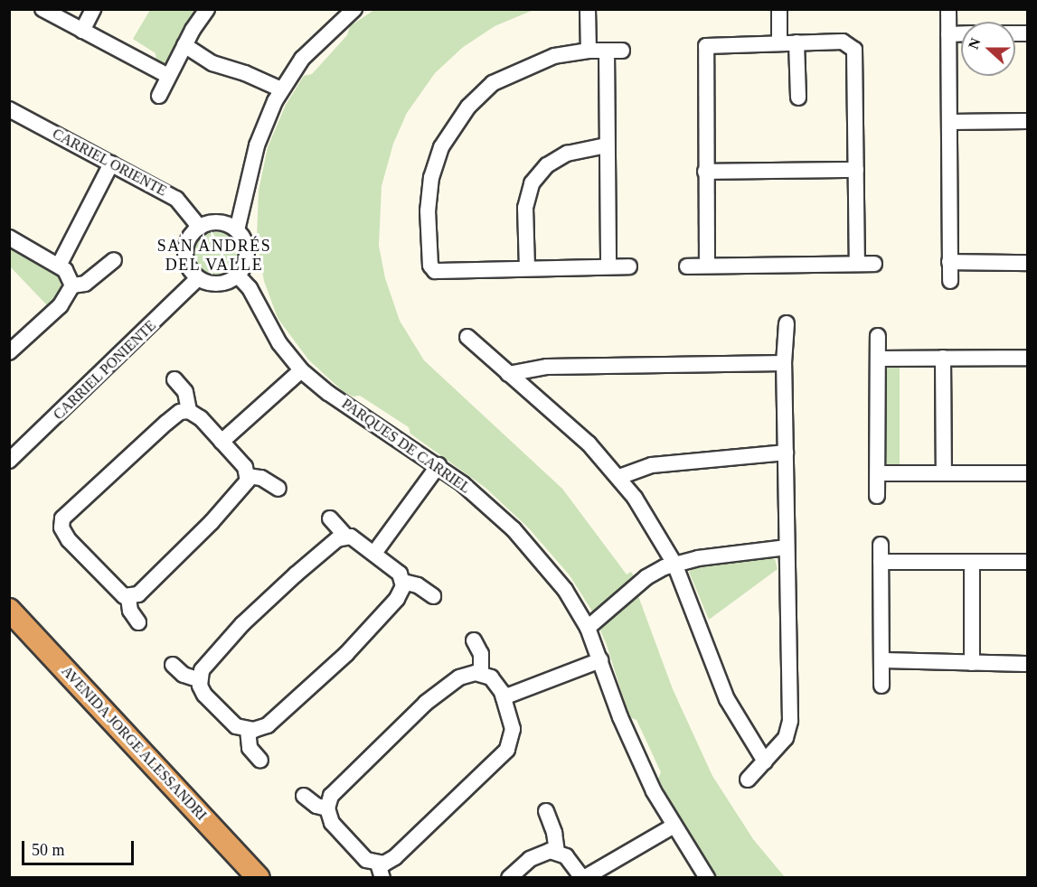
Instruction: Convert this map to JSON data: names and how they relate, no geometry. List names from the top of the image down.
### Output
{
  "streets": {
    "highway": ["AVENIDA JORGE ALESSANDRI"],
    "street": ["CARRIEL ORIENTE", "CARRIEL PONIENTE", "PARQUES DE CARRIEL"]
  },
  "crossings": [
    ["CARRIEL ORIENTE", "CARRIEL PONIENTE"],
    ["CARRIEL ORIENTE", "PARQUES DE CARRIEL"],
    ["CARRIEL PONIENTE", "PARQUES DE CARRIEL"]
  ],
  "districts": ["SAN ANDRÉS DEL VALLE"],
  "scale_bar": "50 m",
  "north": "left"
}
